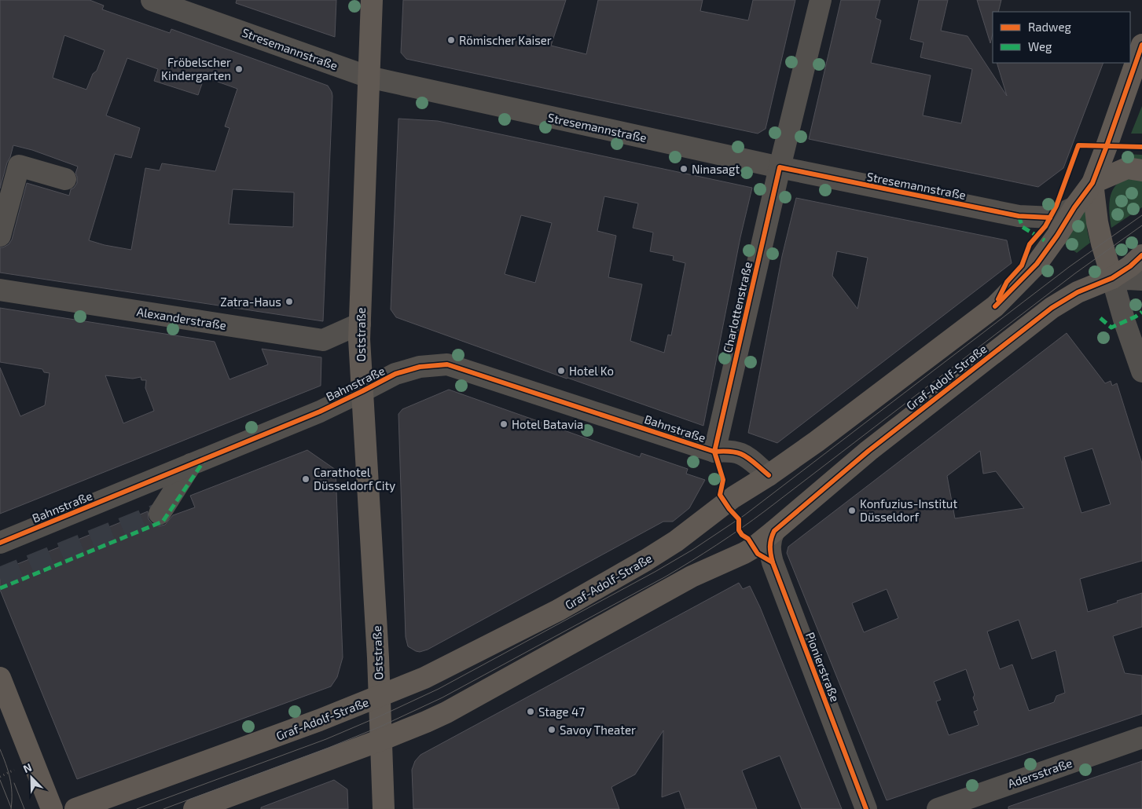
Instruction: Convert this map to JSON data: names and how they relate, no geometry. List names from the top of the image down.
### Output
{
  "streets": {
    "main road": ["Oststraße", "Graf-Adolf-Straße"],
    "street": [
      "Stresemannstraße",
      "Charlottenstraße",
      "Alexanderstraße",
      "Bahnstraße",
      "Pionierstraße",
      "Adersstraße"
    ]
  },
  "crossings": [
    ["Stresemannstraße", "Charlottenstraße"],
    ["Stresemannstraße", "Oststraße"],
    ["Stresemannstraße", "Graf-Adolf-Straße"],
    ["Charlottenstraße", "Bahnstraße"],
    ["Alexanderstraße", "Oststraße"],
    ["Oststraße", "Graf-Adolf-Straße"],
    ["Oststraße", "Bahnstraße"],
    ["Graf-Adolf-Straße", "Bahnstraße"],
    ["Graf-Adolf-Straße", "Pionierstraße"]
  ],
  "places": [
    "Römischer Kaiser",
    "Fröbelscher Kindergarten",
    "Ninasagt",
    "Zatra-Haus",
    "Hotel Ko",
    "Hotel Batavia",
    "Carathotel Düsseldorf City",
    "Konfuzius-Institut Düsseldorf",
    "Stage 47",
    "Savoy Theater"
  ],
  "legend": ["Radweg", "Weg"],
  "north": "top left"
}
